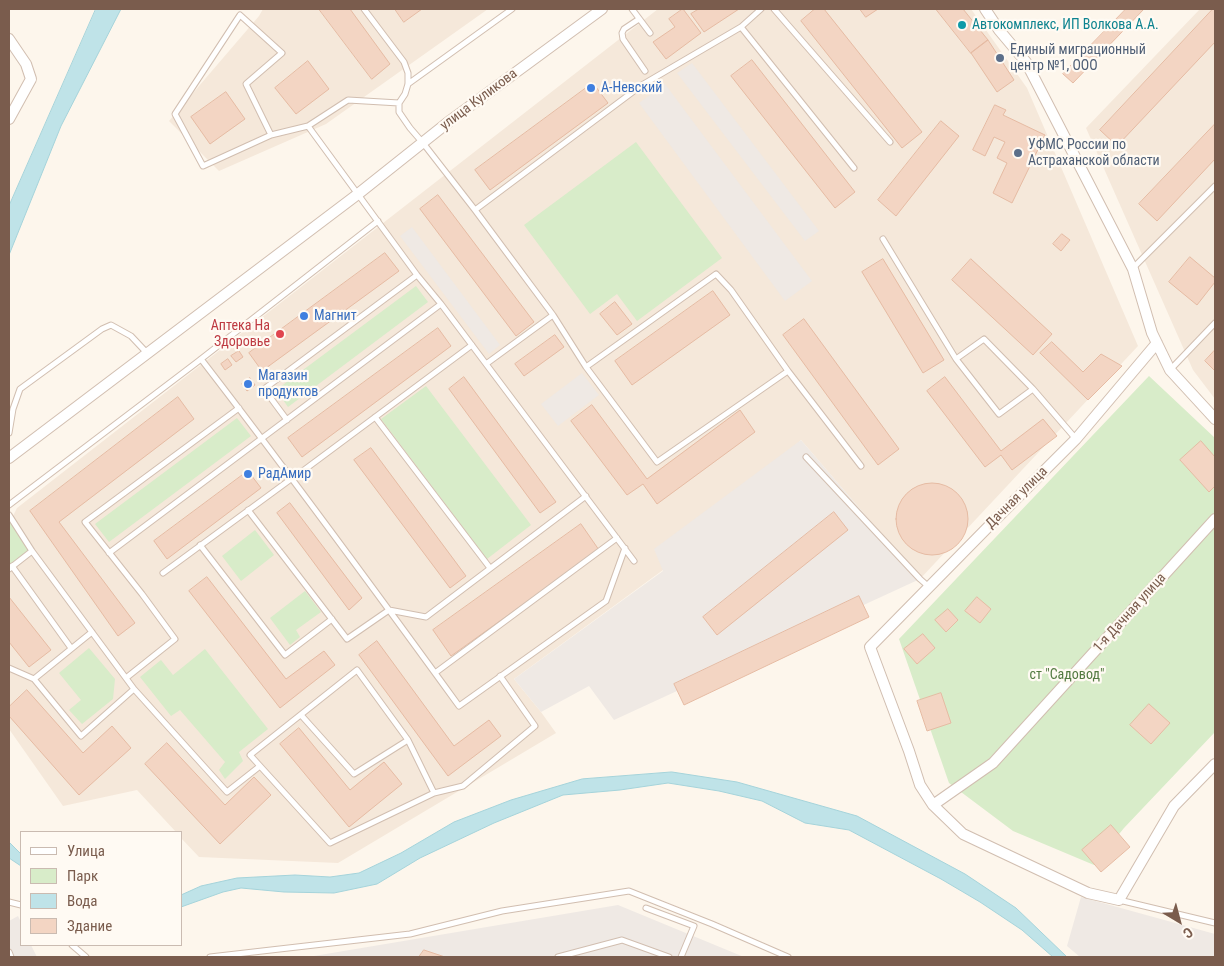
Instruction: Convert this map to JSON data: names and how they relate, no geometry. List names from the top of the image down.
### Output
{
  "streets": {
    "street": ["улица Куликова", "Дачная улица", "1-я Дачная улица"]
  },
  "crossings": [
    ["Дачная улица", "1-я Дачная улица"]
  ],
  "parks": ["ст \"Садовод\""],
  "places": [
    "Автокомплекс, ИП Волкова А.А.",
    "Единый миграционный центр №1, ООО",
    "А-Невский",
    "УФМС России по Астраханской области",
    "Магнит",
    "Аптека На Здоровье",
    "Магазин продуктов",
    "РадАмир"
  ],
  "legend": [
    "Улица",
    "Парк",
    "Вода",
    "Здание"
  ],
  "north": "bottom right"
}
